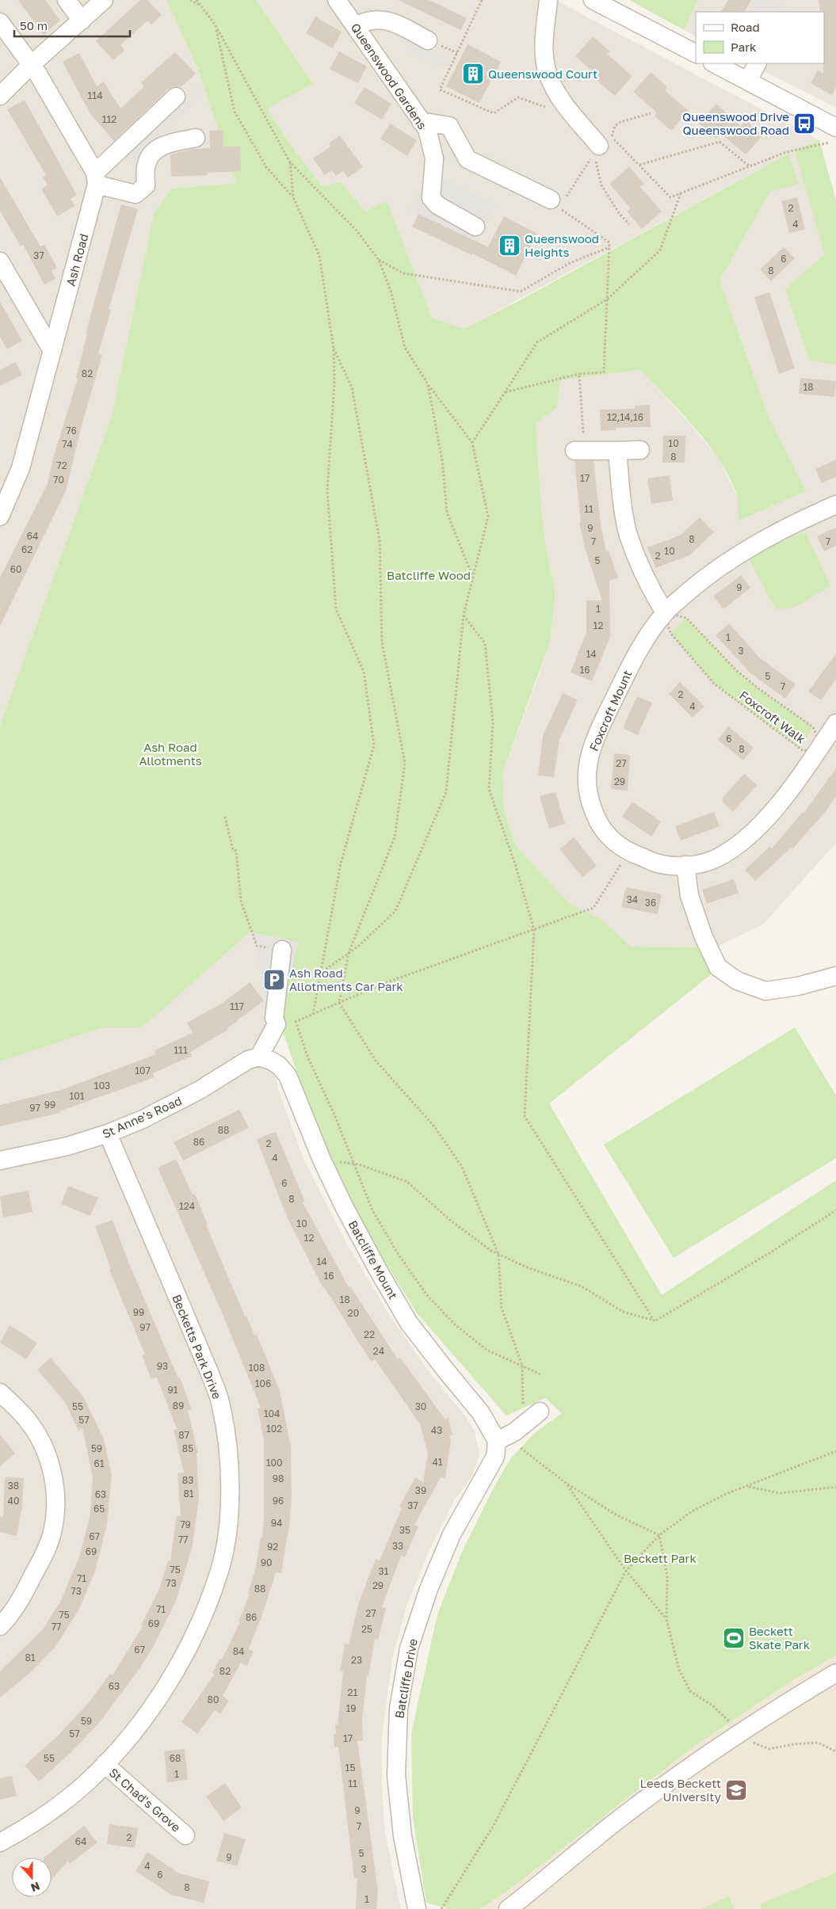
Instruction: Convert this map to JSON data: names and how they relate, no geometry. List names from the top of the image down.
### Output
{
  "streets": {
    "street": [
      "Queenswood Gardens",
      "Ash Road",
      "Foxcroft Mount",
      "St Anne's Road",
      "Batcliffe Mount",
      "Becketts Park Drive",
      "Batcliffe Drive",
      "St Chad's Grove"
    ],
    "path": ["Foxcroft Walk"]
  },
  "crossings": [
    ["Foxcroft Mount", "Foxcroft Walk"],
    ["St Anne's Road", "Batcliffe Mount"],
    ["St Anne's Road", "Becketts Park Drive"],
    ["Batcliffe Mount", "Batcliffe Drive"],
    ["Becketts Park Drive", "St Chad's Grove"]
  ],
  "parks": ["Batcliffe Wood", "Ash Road Allotments", "Beckett Park"],
  "places": {
    "building": ["Queenswood Court", "Queenswood Heights"],
    "bus stop": ["Queenswood Drive Queenswood Road"],
    "parking": ["Ash Road Allotments Car Park"],
    "sports": ["Beckett Skate Park"],
    "school or university": ["Leeds Beckett University"]
  },
  "house_numbers": [
    "114",
    "112",
    "2",
    "4",
    "37",
    "6",
    "8",
    "82",
    "18",
    "12,14,16",
    "76",
    "10",
    "74",
    "8",
    "72",
    "17",
    "70",
    "11",
    "9",
    "64",
    "8",
    "7",
    "7",
    "62",
    "10",
    "2",
    "5",
    "60",
    "9",
    "1",
    "12",
    "1",
    "3",
    "14",
    "16",
    "5",
    "7",
    "2",
    "4",
    "6",
    "8",
    "27",
    "29",
    "34",
    "36",
    "117",
    "111",
    "107",
    "103",
    "101",
    "99",
    "97",
    "88",
    "86",
    "2",
    "4",
    "6",
    "8",
    "124",
    "10",
    "12",
    "14",
    "16",
    "18",
    "99",
    "20",
    "97",
    "22",
    "24",
    "93",
    "108",
    "106",
    "91",
    "89",
    "55",
    "30",
    "104",
    "57",
    "102",
    "43",
    "87",
    "59",
    "85",
    "41",
    "100",
    "61",
    "98",
    "83",
    "38",
    "39",
    "81",
    "63",
    "40",
    "96",
    "37",
    "65",
    "94",
    "79",
    "35",
    "67",
    "77",
    "33",
    "92",
    "69",
    "90",
    "75",
    "31",
    "71",
    "73",
    "29",
    "88",
    "73",
    "71",
    "27",
    "75",
    "86",
    "69",
    "77",
    "25",
    "67",
    "84",
    "81",
    "23",
    "82",
    "63",
    "21",
    "80",
    "19",
    "59",
    "57",
    "17",
    "55",
    "68",
    "15",
    "1",
    "11",
    "9",
    "7",
    "2",
    "64",
    "5",
    "9",
    "4",
    "3",
    "6",
    "8",
    "1"
  ],
  "legend": ["Road", "Park"],
  "scale_bar": "50 m",
  "north": "bottom"
}
